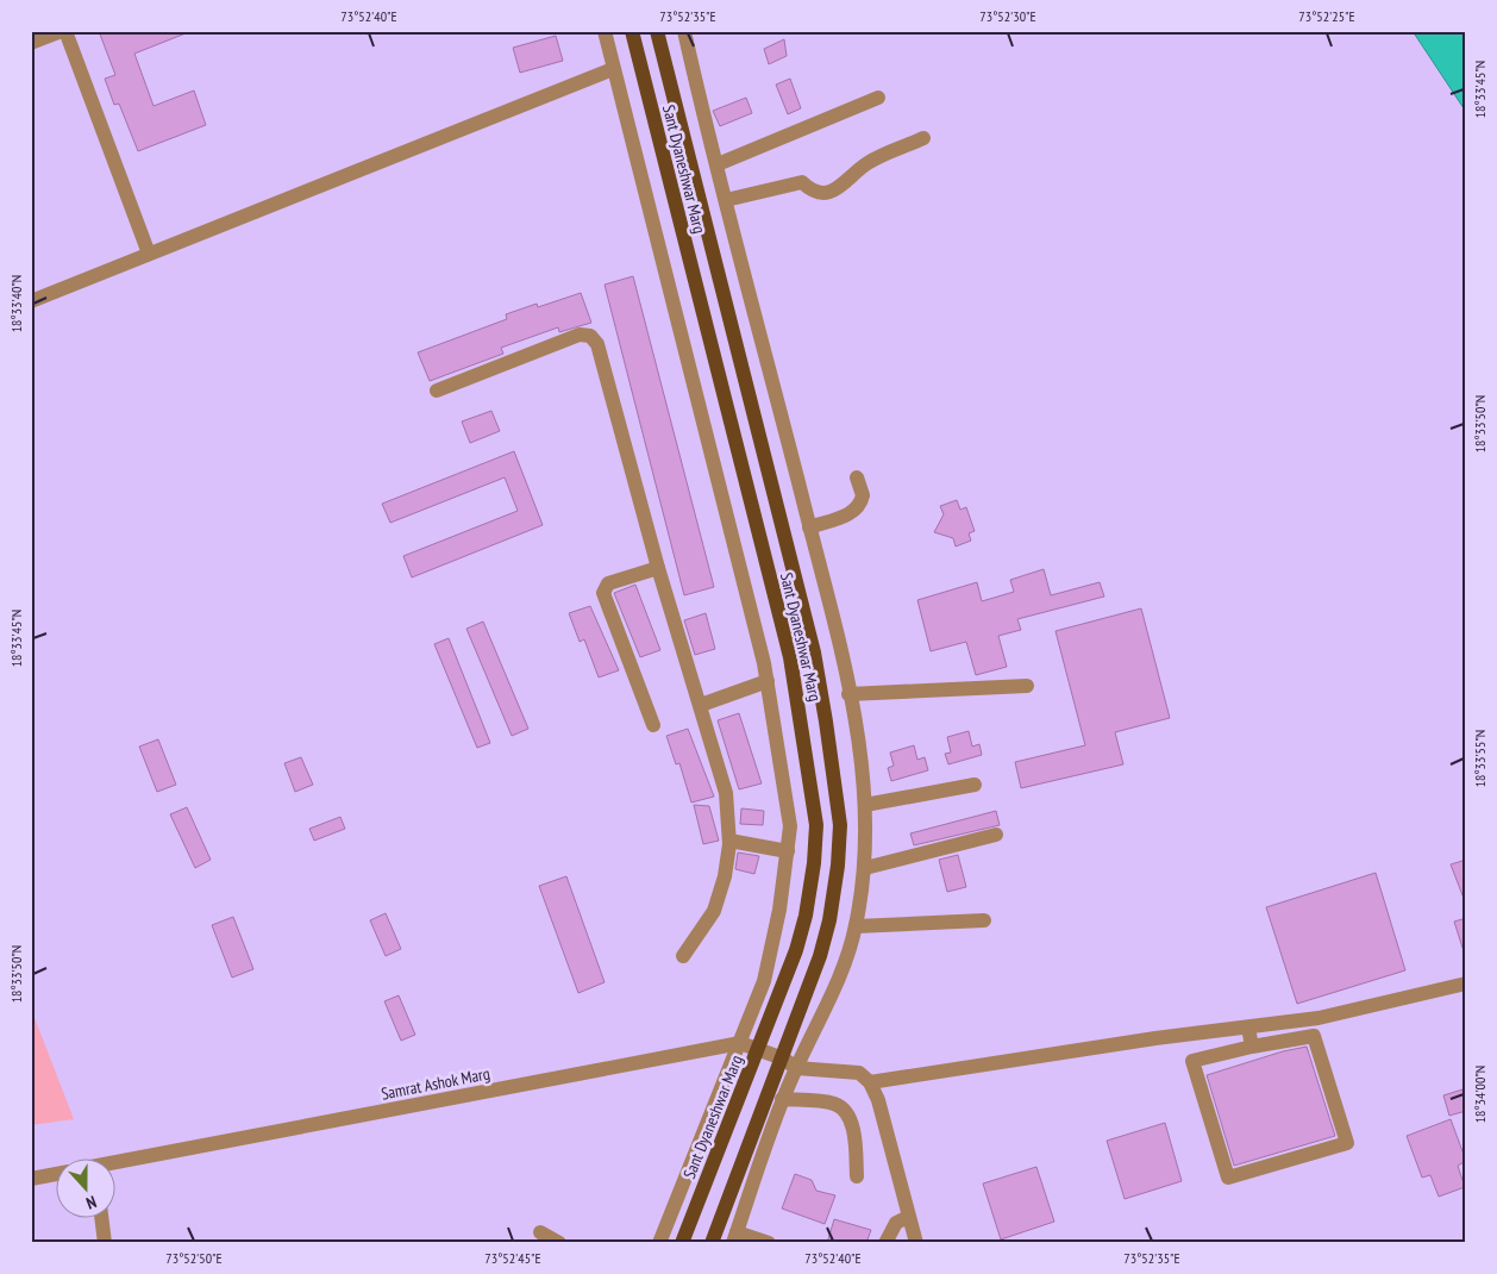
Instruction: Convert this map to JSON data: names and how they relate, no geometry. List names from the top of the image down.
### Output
{
  "streets": {
    "main road": ["Sant Dyaneshwar Marg"],
    "street": ["Samrat Ashok Marg"]
  },
  "north": "bottom",
  "coordinates": [
    "73°52'40\"E",
    "73°52'35\"E",
    "73°52'30\"E",
    "73°52'25\"E",
    "18°33'45\"N",
    "18°33'40\"N",
    "18°33'50\"N",
    "18°33'55\"N",
    "18°34'00\"N",
    "73°52'50\"E",
    "73°52'45\"E"
  ]
}
